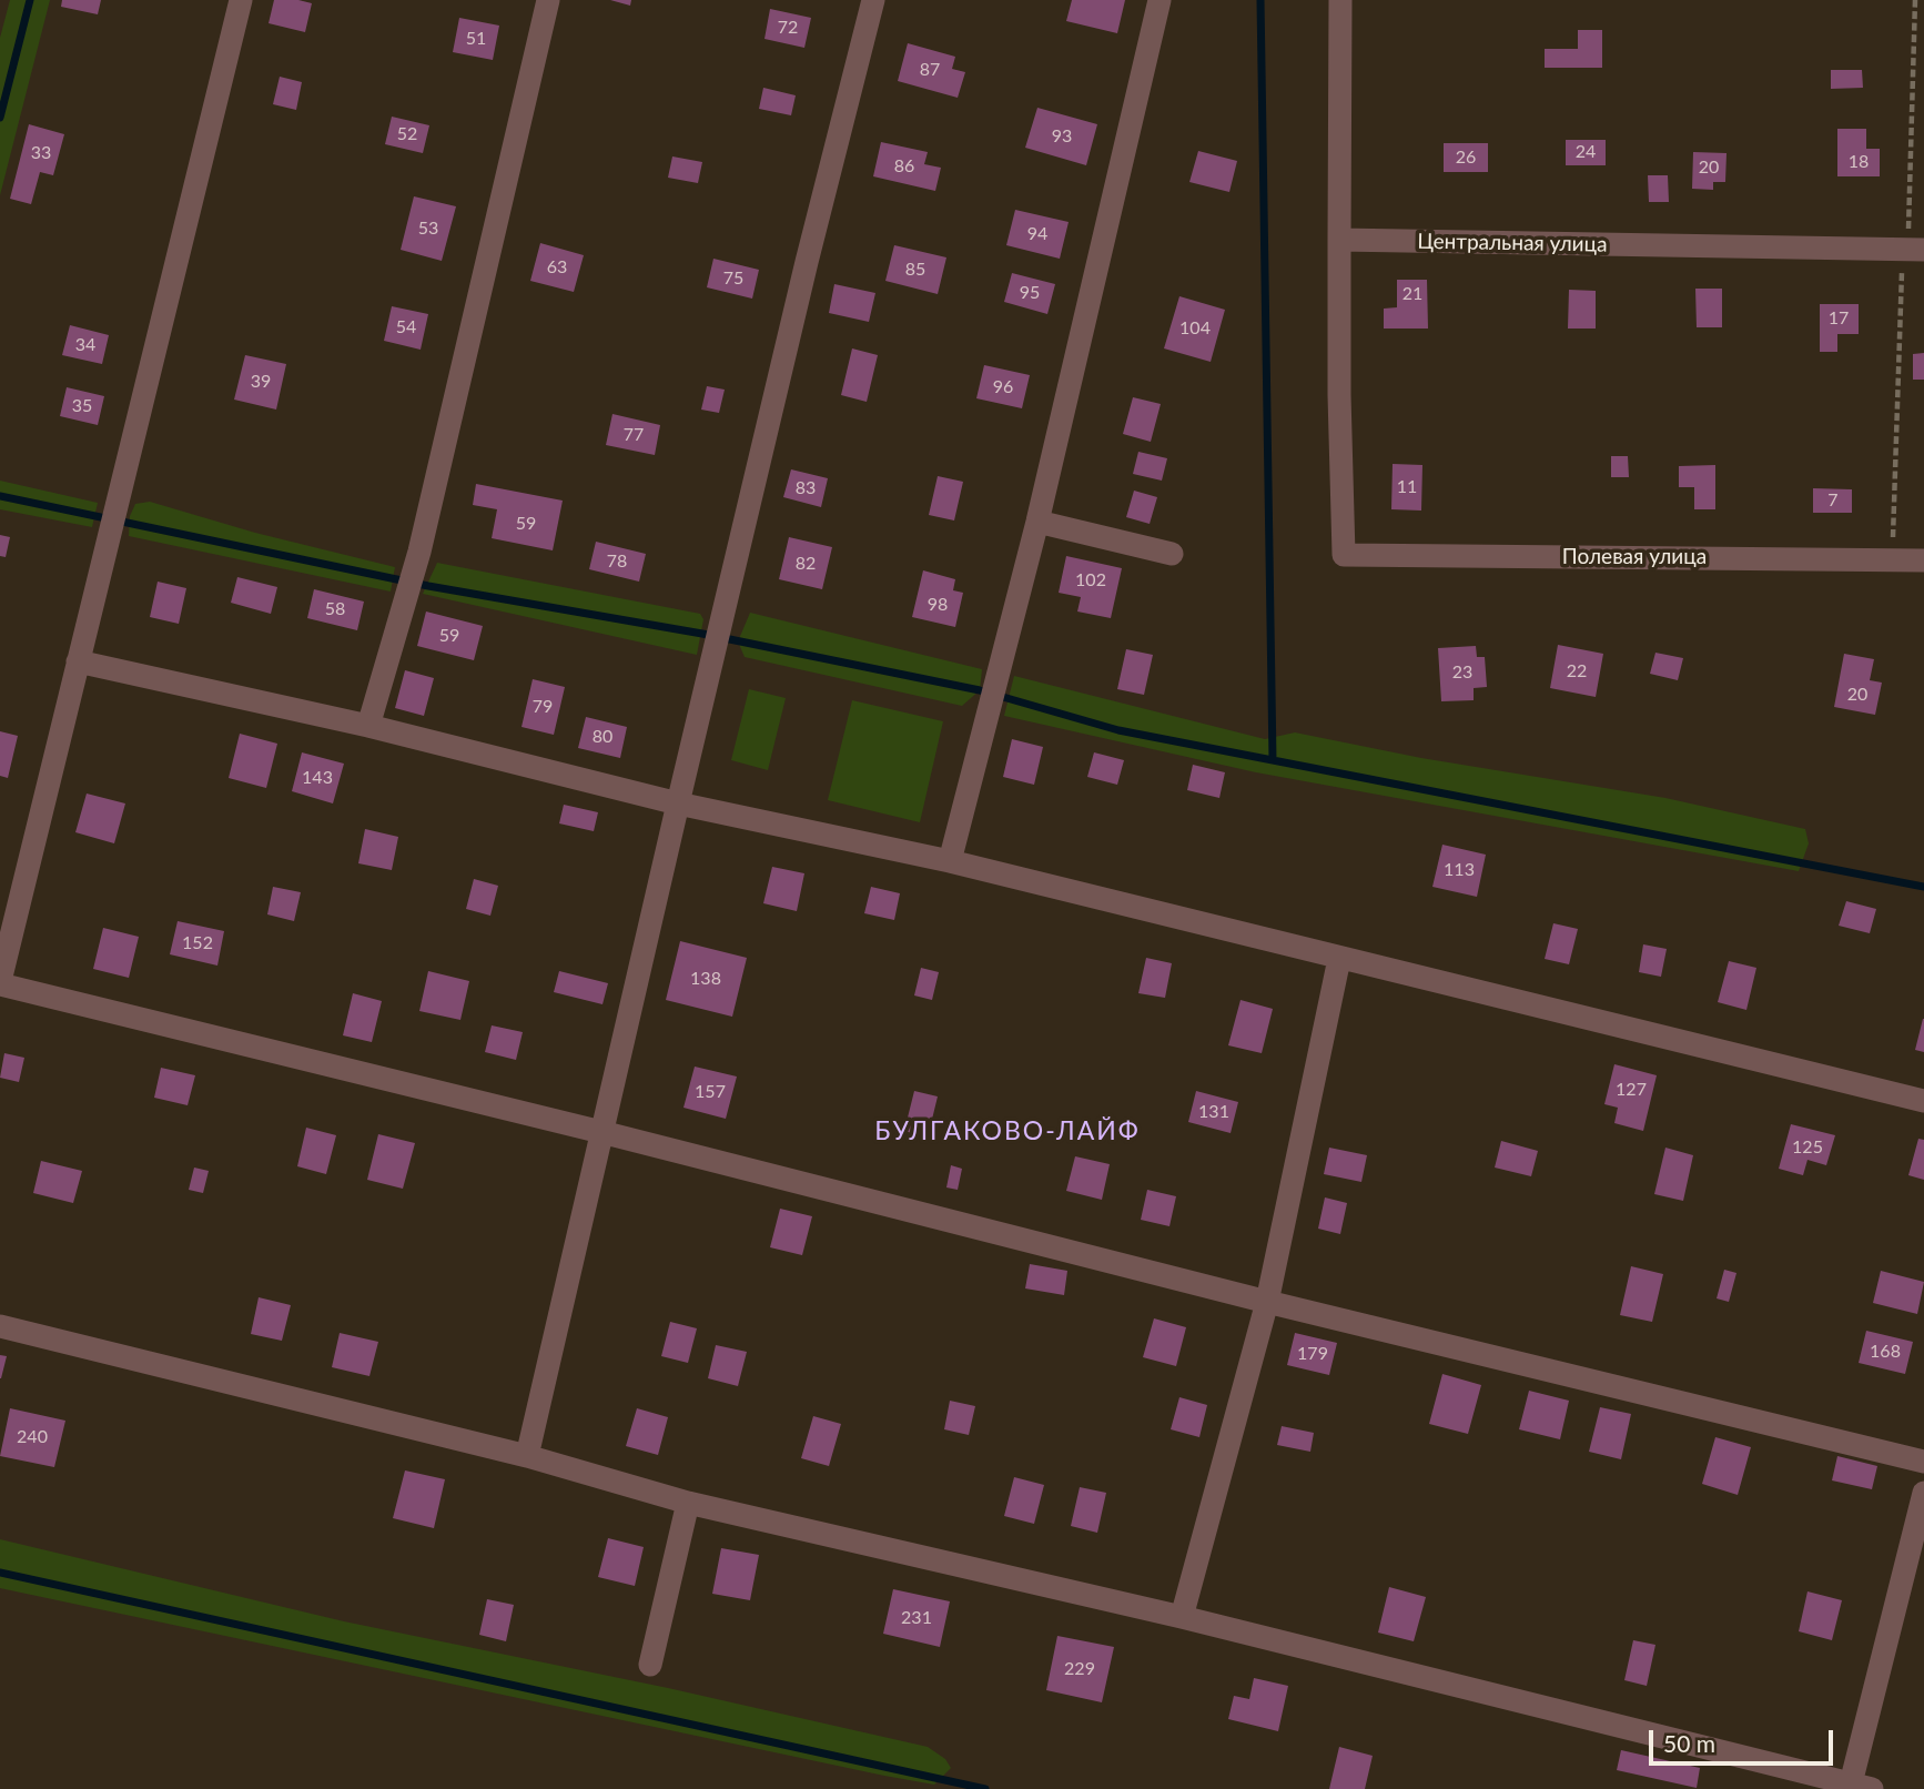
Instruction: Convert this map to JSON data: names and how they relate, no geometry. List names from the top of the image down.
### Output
{
  "streets": {
    "street": ["Центральная улица", "Полевая улица"]
  },
  "crossings": [
    ["Центральная улица", "Полевая улица"]
  ],
  "districts": ["БУЛГАКОВО-ЛАЙФ"],
  "house_numbers": [
    "72",
    "51",
    "87",
    "52",
    "93",
    "24",
    "33",
    "26",
    "18",
    "86",
    "20",
    "53",
    "94",
    "63",
    "85",
    "75",
    "95",
    "21",
    "17",
    "54",
    "104",
    "34",
    "39",
    "96",
    "35",
    "77",
    "11",
    "83",
    "7",
    "59",
    "78",
    "82",
    "102",
    "98",
    "58",
    "59",
    "22",
    "23",
    "20",
    "79",
    "80",
    "143",
    "113",
    "152",
    "138",
    "127",
    "157",
    "131",
    "125",
    "168",
    "179",
    "240",
    "231",
    "229"
  ],
  "scale_bar": "50 m"
}
